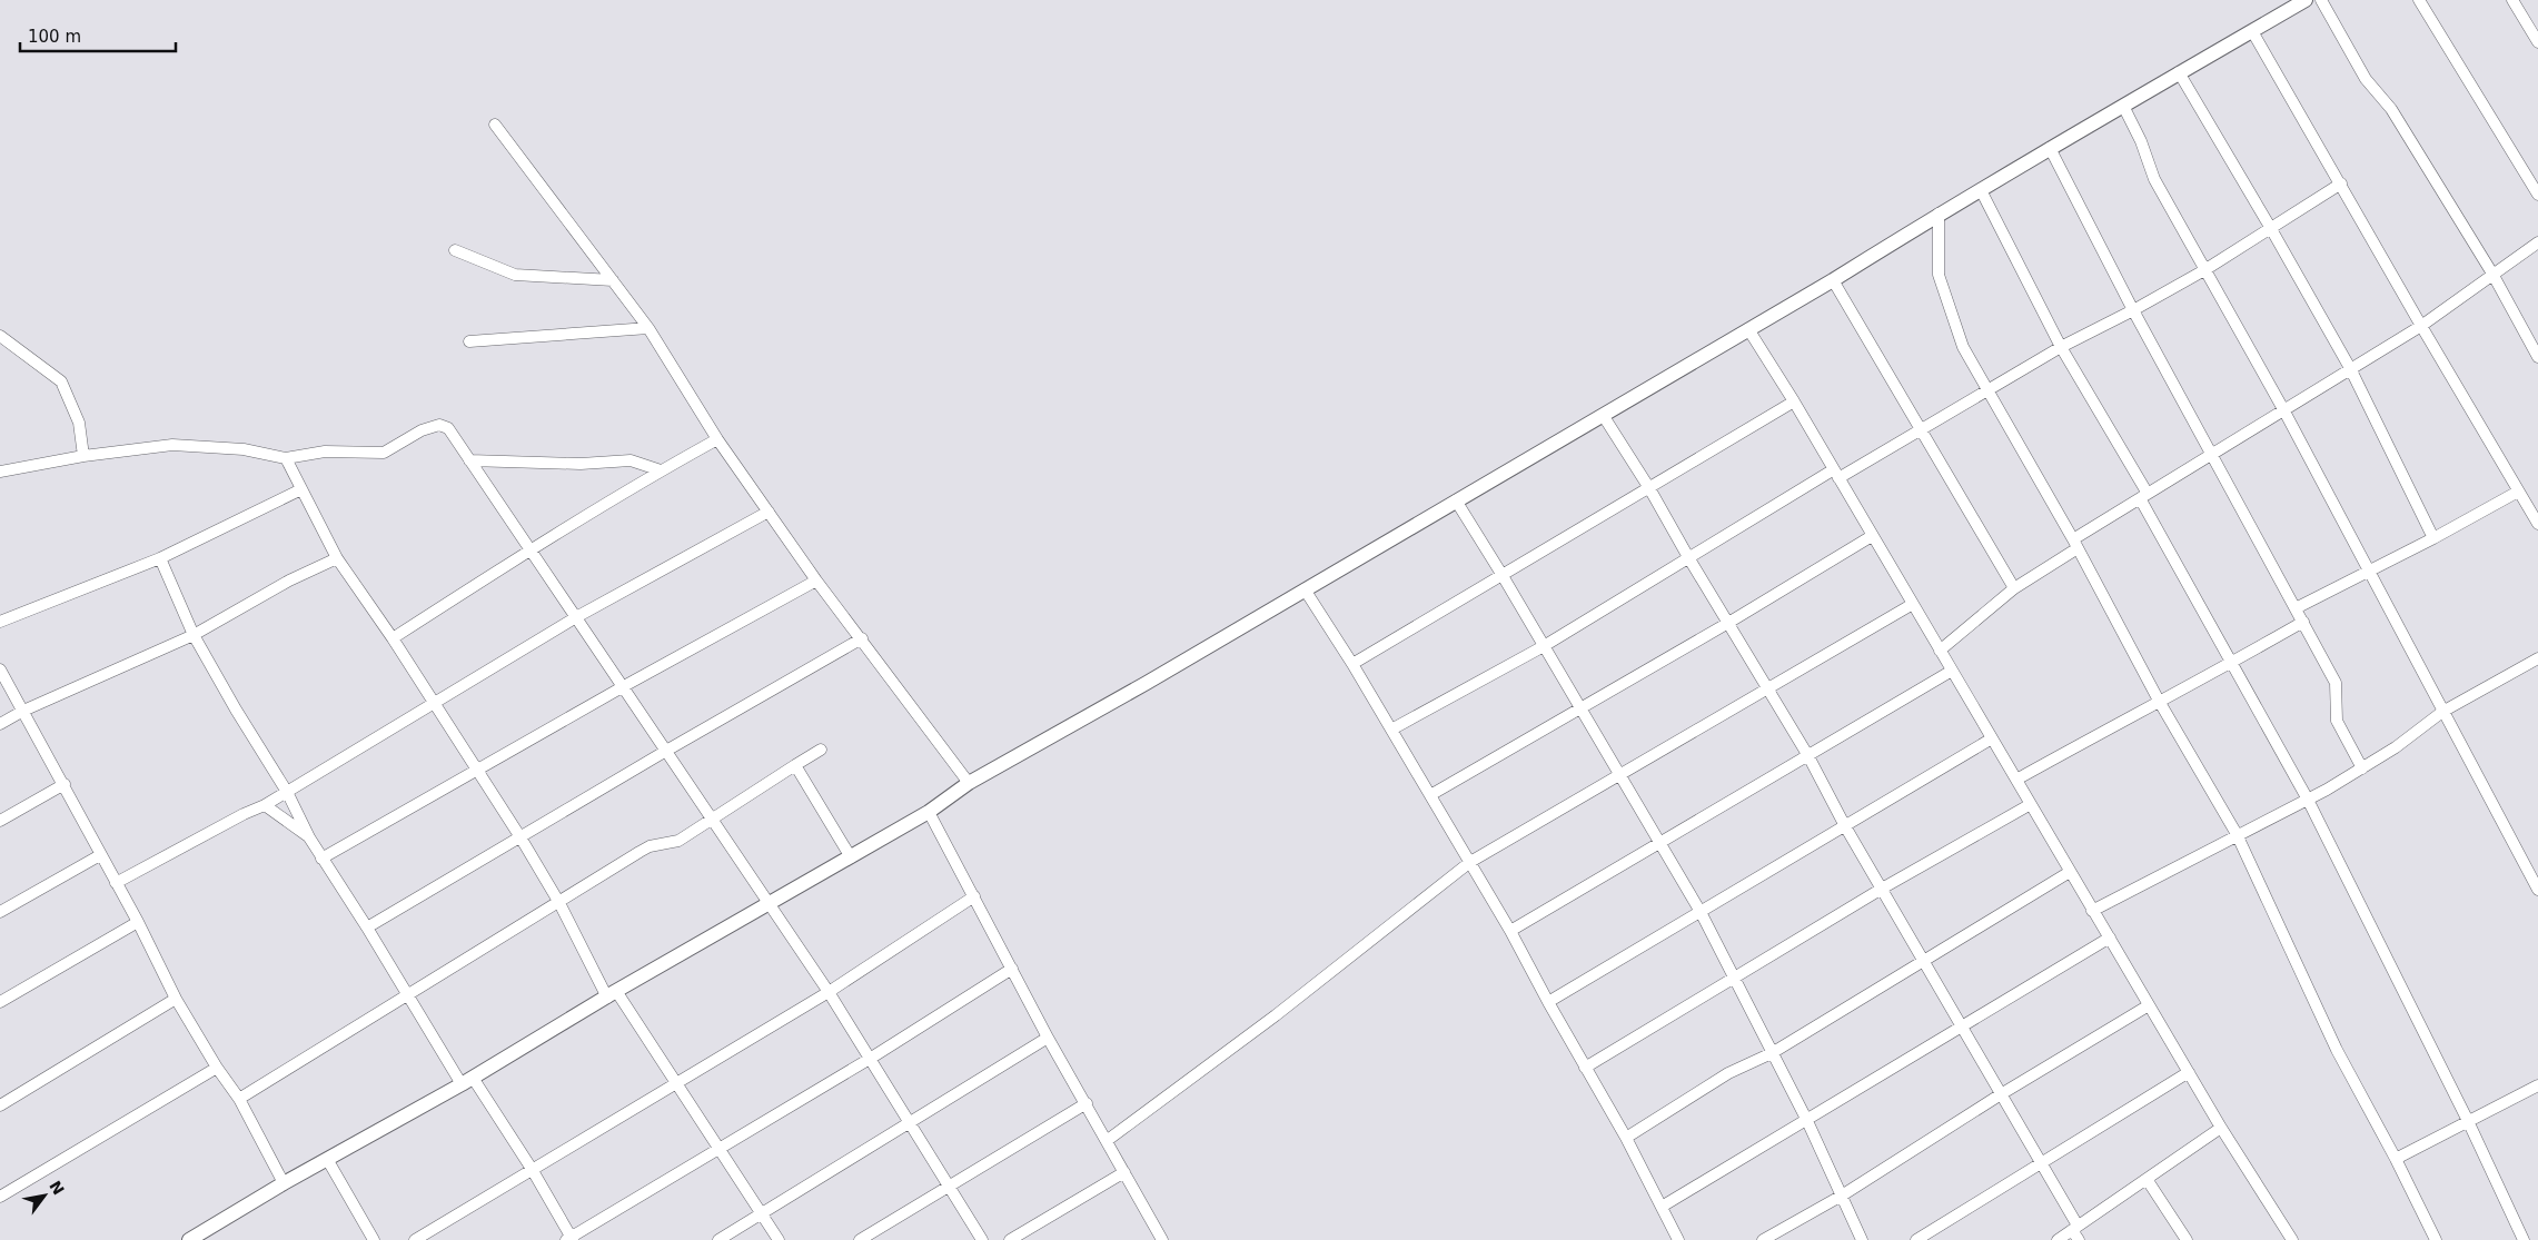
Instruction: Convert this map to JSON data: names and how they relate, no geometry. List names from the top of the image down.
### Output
{
  "scale_bar": "100 m",
  "north": "top right"
}
